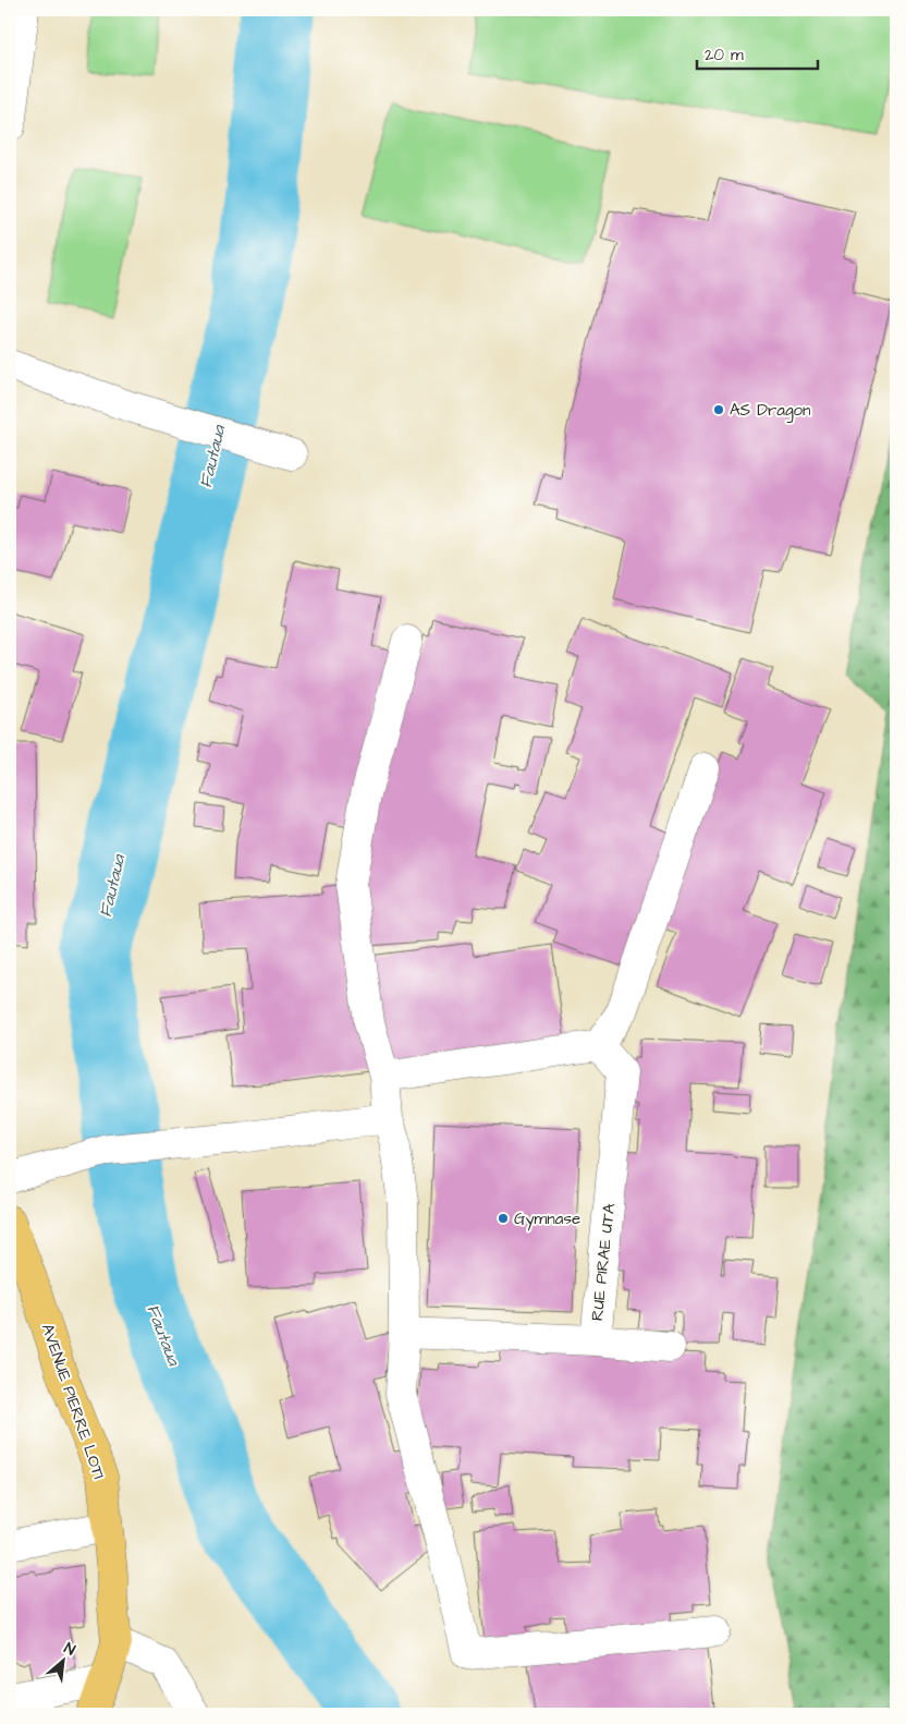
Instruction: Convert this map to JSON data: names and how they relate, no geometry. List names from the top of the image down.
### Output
{
  "streets": {
    "main road": ["AVENUE PIERRE LOTI"],
    "street": ["RUE PIRAE UTA"]
  },
  "water": ["Fautaua"],
  "places": ["AS Dragon", "Gymnase"],
  "scale_bar": "20 m",
  "north": "top right"
}
